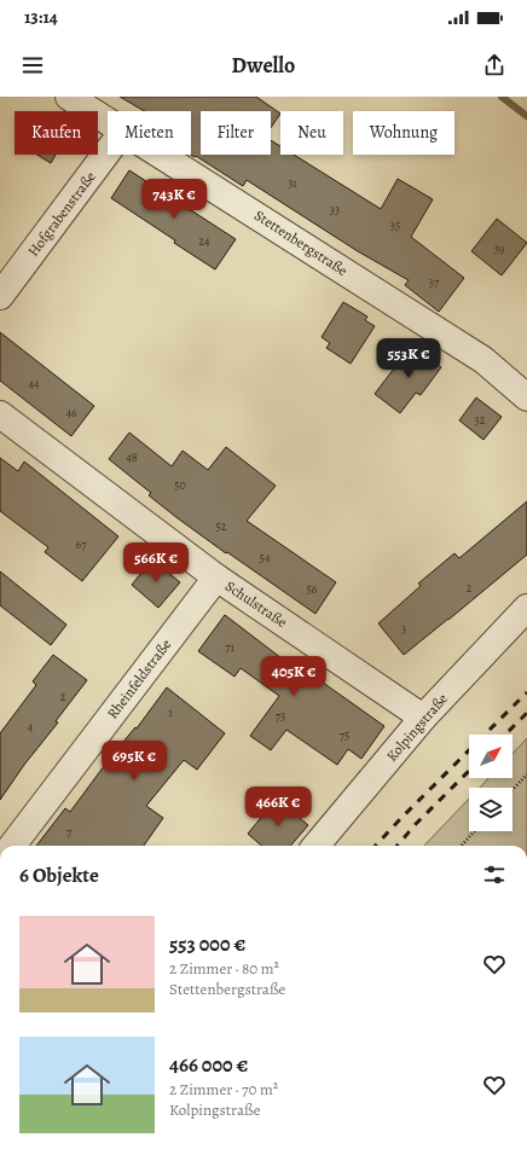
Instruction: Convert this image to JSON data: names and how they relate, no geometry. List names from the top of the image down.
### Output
{
  "streets": {
    "street": [
      "Hofgrabenstraße",
      "Stettenbergstraße",
      "Schulstraße",
      "Rheinfeldstraße",
      "Kolpingstraße"
    ]
  },
  "crossings": [
    ["Schulstraße", "Rheinfeldstraße"],
    ["Schulstraße", "Kolpingstraße"]
  ],
  "house_numbers": [
    "31",
    "33",
    "35",
    "24",
    "39",
    "37",
    "44",
    "46",
    "32",
    "48",
    "50",
    "52",
    "67",
    "54",
    "2",
    "56",
    "3",
    "71",
    "2",
    "1",
    "73",
    "4",
    "75",
    "7"
  ],
  "north": "top right",
  "page": {
    "status": "13:14",
    "header": "Dwello",
    "chip": [
      "Kaufen",
      "Mieten",
      "Filter",
      "Neu",
      "Wohnung"
    ],
    "price": [
      "743K €",
      "553K €",
      "566K €",
      "405K €",
      "695K €",
      "466K €"
    ],
    "heading": "6 Objekte",
    "list": [
      {
        "name": "553 000 €",
        "note": "2 Zimmer · 80 m² · Stettenbergstraße"
      },
      {
        "name": "466 000 €",
        "note": "2 Zimmer · 70 m² · Kolpingstraße"
      }
    ]
  }
}
